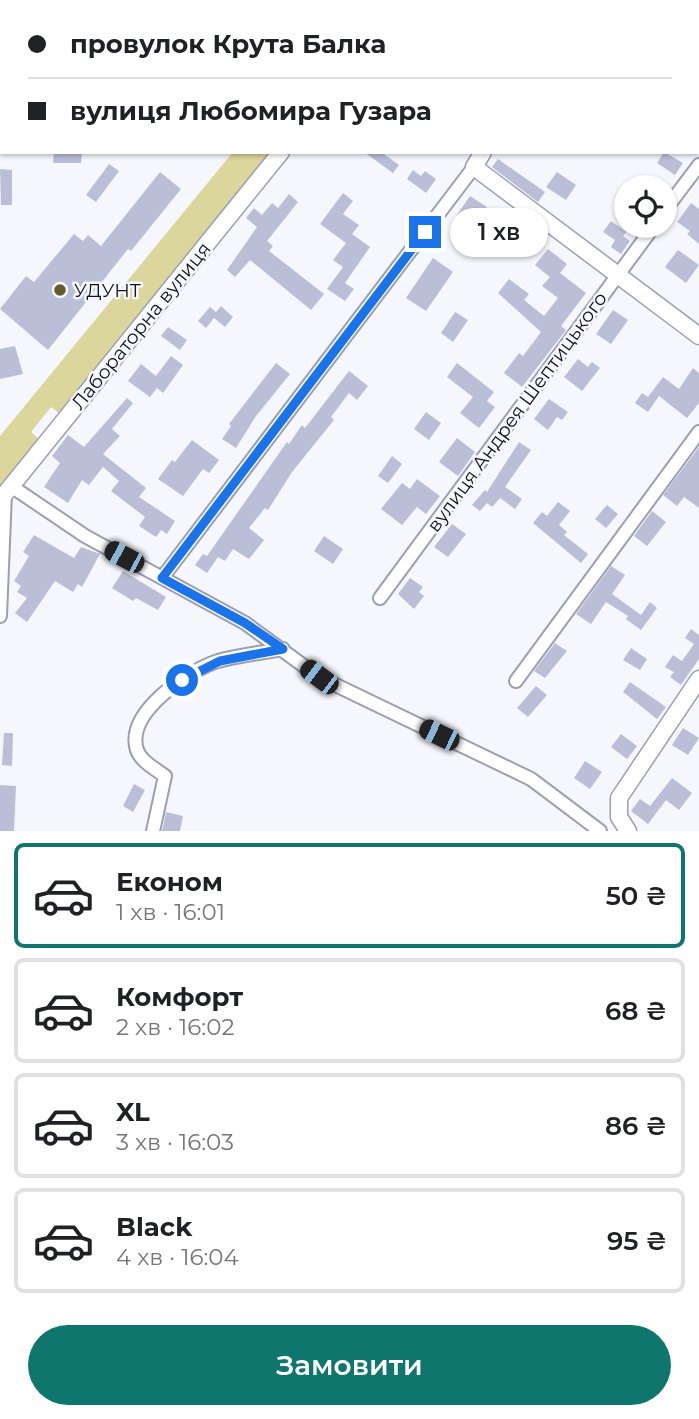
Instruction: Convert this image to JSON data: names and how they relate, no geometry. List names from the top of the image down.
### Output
{
  "streets": {
    "street": ["Лабораторна вулиця", "вулиця Андрея Шептицького"]
  },
  "places": ["УДУНТ"],
  "page": {
    "banner": ["провулок Крута Балка", "вулиця Любомира Гузара"],
    "bubble": "1 хв",
    "list": [
      {
        "name": "Економ",
        "note": "1 хв · 16:01",
        "value": "50 ₴"
      },
      {
        "name": "Комфорт",
        "note": "2 хв · 16:02",
        "value": "68 ₴"
      },
      {
        "name": "XL",
        "note": "3 хв · 16:03",
        "value": "86 ₴"
      },
      {
        "name": "Black",
        "note": "4 хв · 16:04",
        "value": "95 ₴"
      }
    ],
    "buttons": "Замовити"
  }
}
